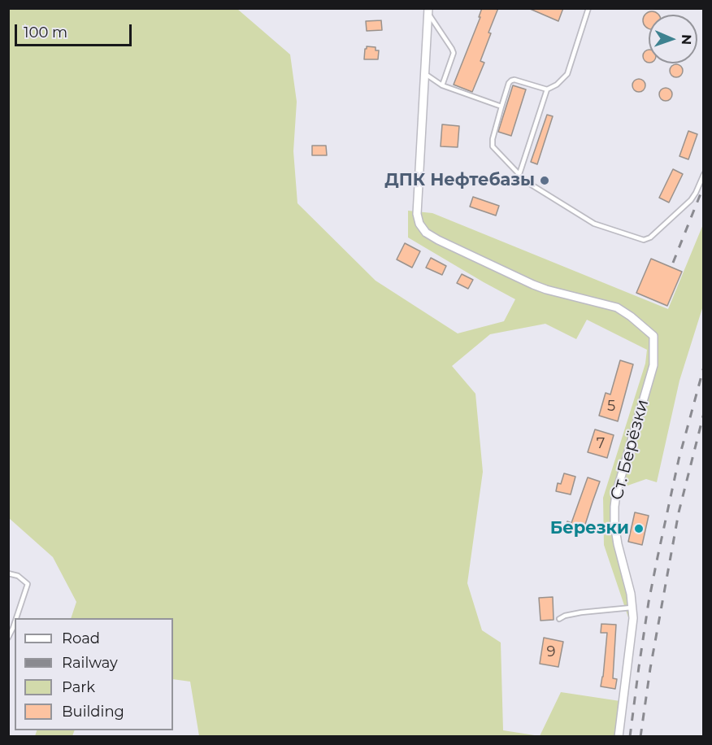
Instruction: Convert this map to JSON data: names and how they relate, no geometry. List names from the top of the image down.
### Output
{
  "streets": {
    "street": ["Ст. Берёзки"]
  },
  "places": ["ДПК Нефтебазы", "Березки"],
  "house_numbers": ["5", "7", "9"],
  "legend": [
    "Road",
    "Railway",
    "Park",
    "Building"
  ],
  "scale_bar": "100 m",
  "north": "right"
}
